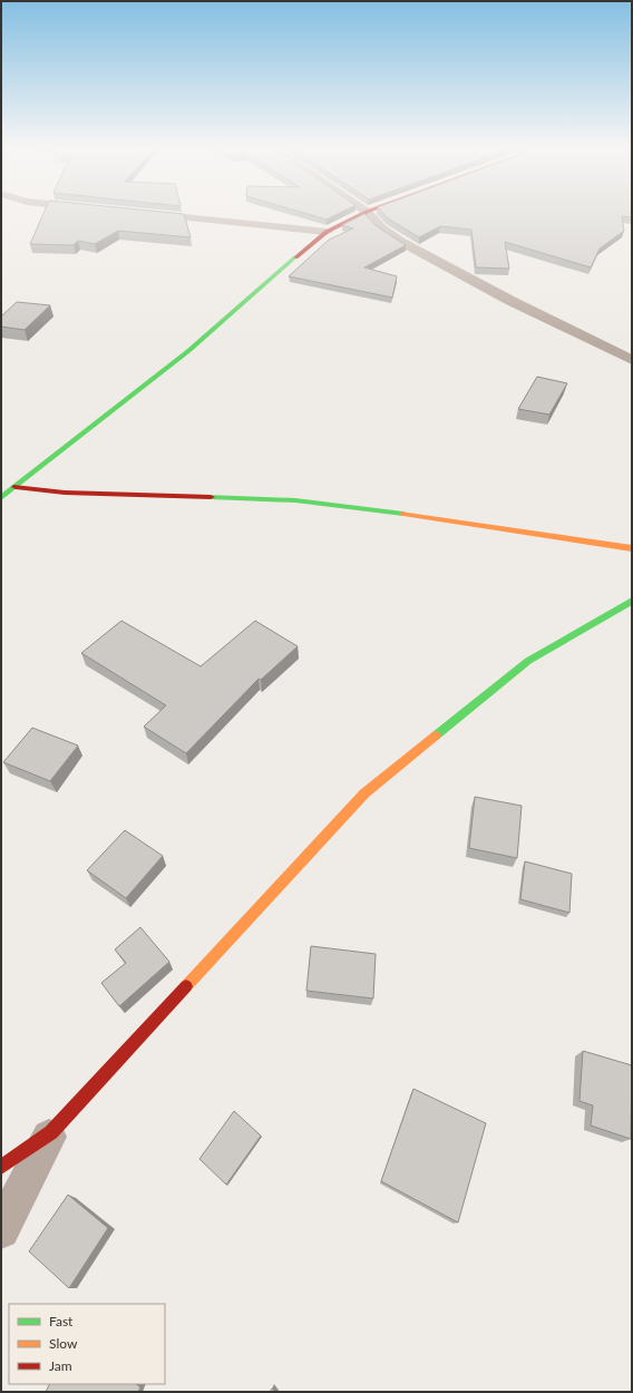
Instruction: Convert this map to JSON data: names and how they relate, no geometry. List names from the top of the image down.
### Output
{
  "legend": ["Fast", "Slow", "Jam"]
}
